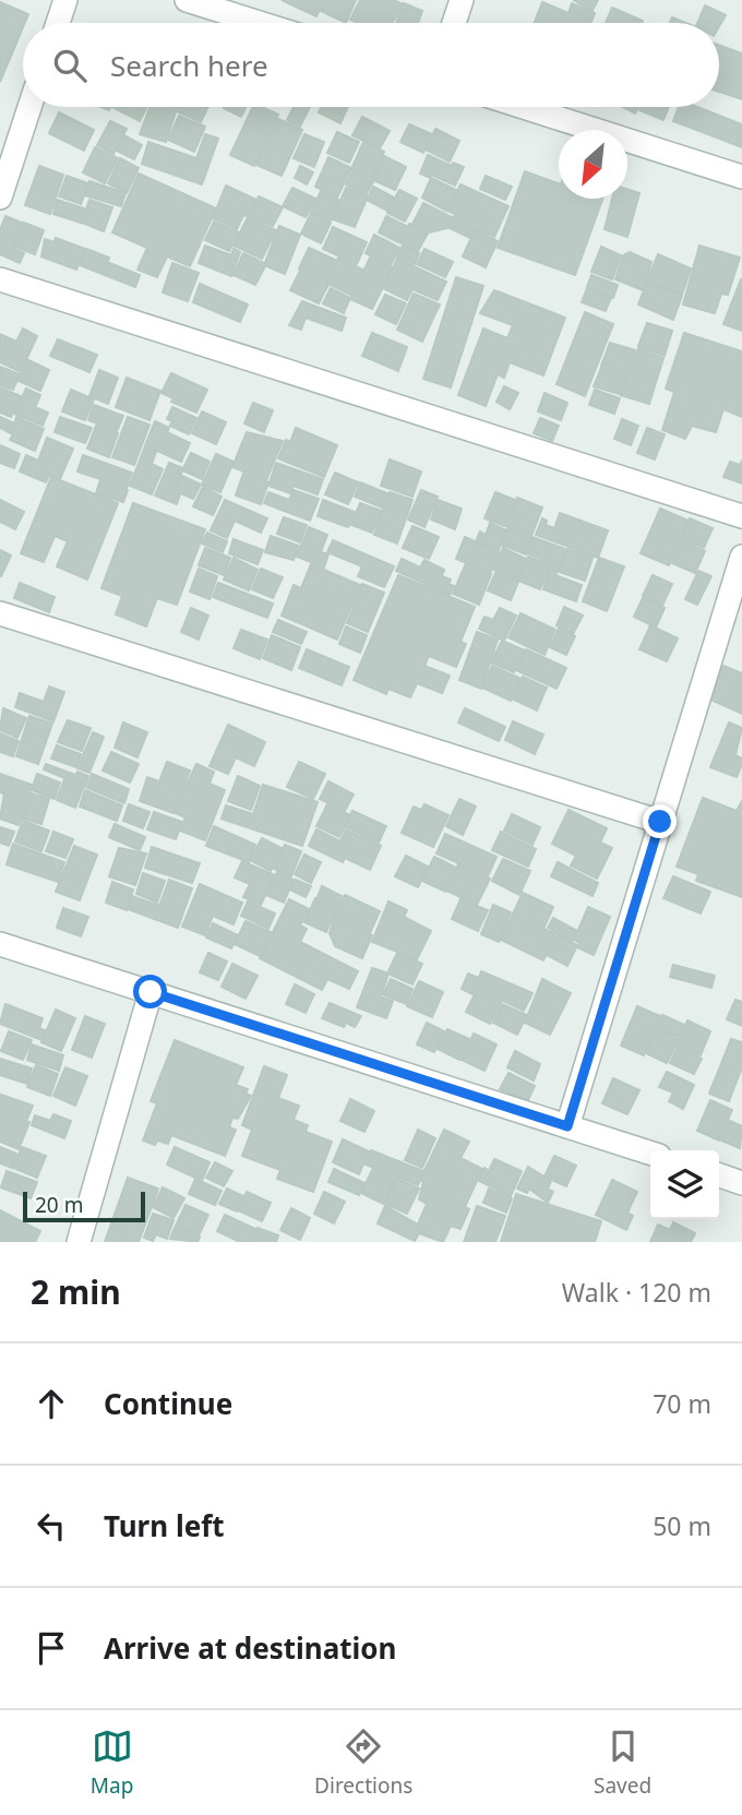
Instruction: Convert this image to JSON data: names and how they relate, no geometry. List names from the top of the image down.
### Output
{
  "scale_bar": "20 m",
  "north": "bottom left",
  "page": {
    "search": "Search here",
    "scale": "20 m",
    "heading": ["2 min", "Walk · 120 m"],
    "list": [
      ["Continue", "70 m"],
      ["Turn left", "50 m"],
      "Arrive at destination"
    ],
    "nav": ["Map", "Directions", "Saved"]
  }
}
